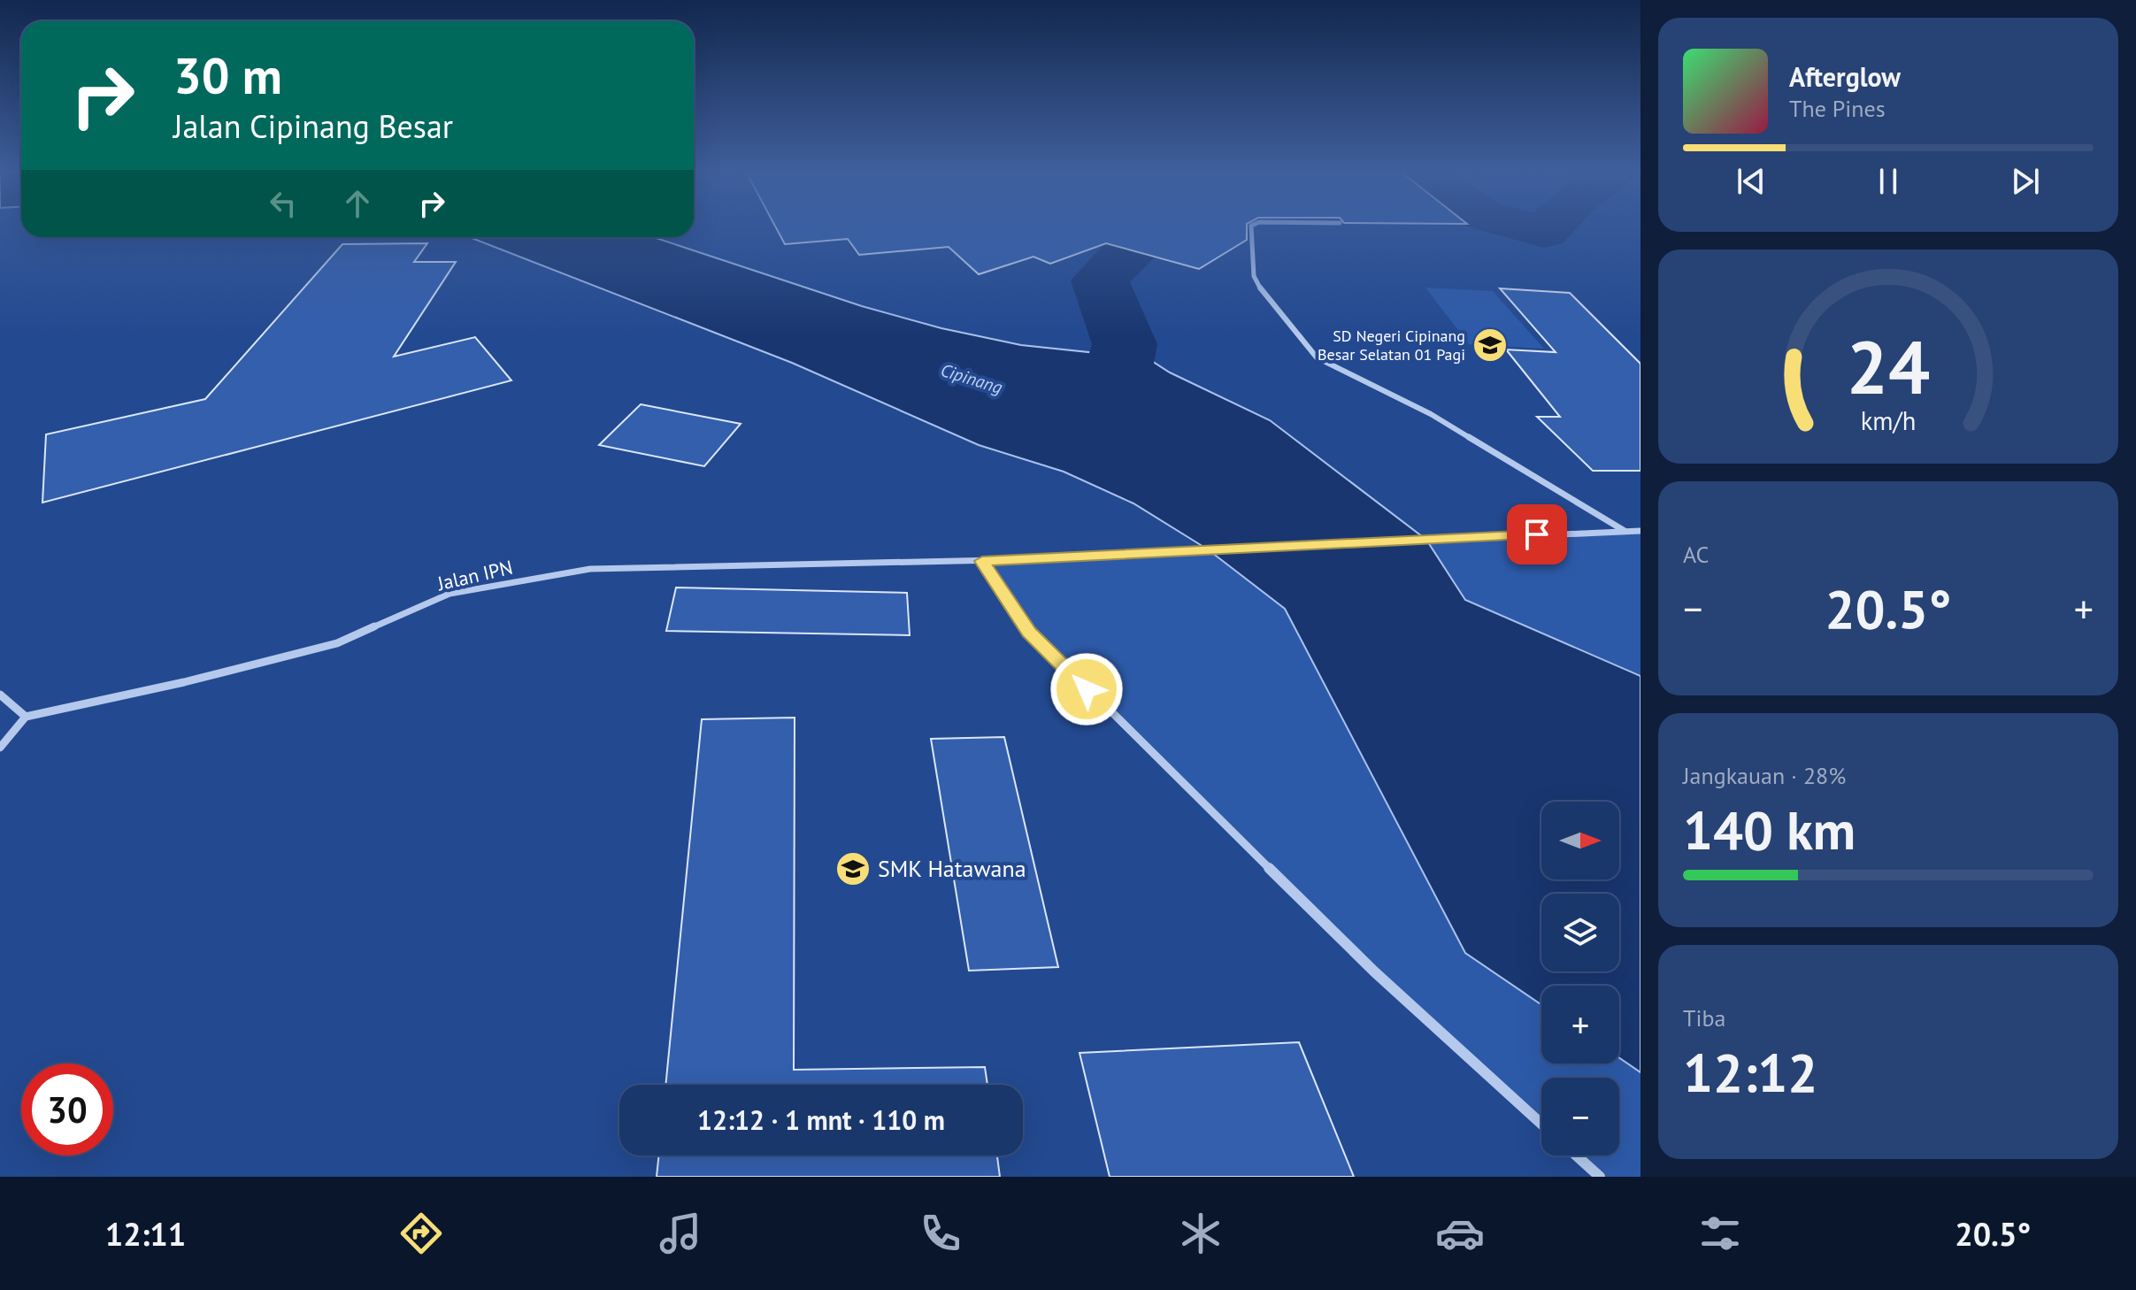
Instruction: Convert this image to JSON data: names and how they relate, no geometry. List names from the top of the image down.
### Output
{
  "streets": {
    "street": ["Jalan IPN"]
  },
  "water": ["Cipinang"],
  "places": {
    "school or university": ["SD Negeri Cipinang Besar Selatan 01 Pagi", "SMK Hatawana"]
  },
  "north": "right",
  "page": {
    "turn": ["30 m", "Jalan Cipinang Besar"],
    "song": ["Afterglow", "The Pines"],
    "tile": [
      "AC",
      ["Jangkauan · 28%", "140 km"],
      ["Tiba", "12:12"]
    ],
    "heat": ["−", "20.5°", "+"],
    "map_buttons": ["+", "−"],
    "limit": "30",
    "trip": "12:12 · 1 mnt · 110 m",
    "tabs": ["12:11", "20.5°"],
    "gauge": ["24", "km/h"]
  }
}
